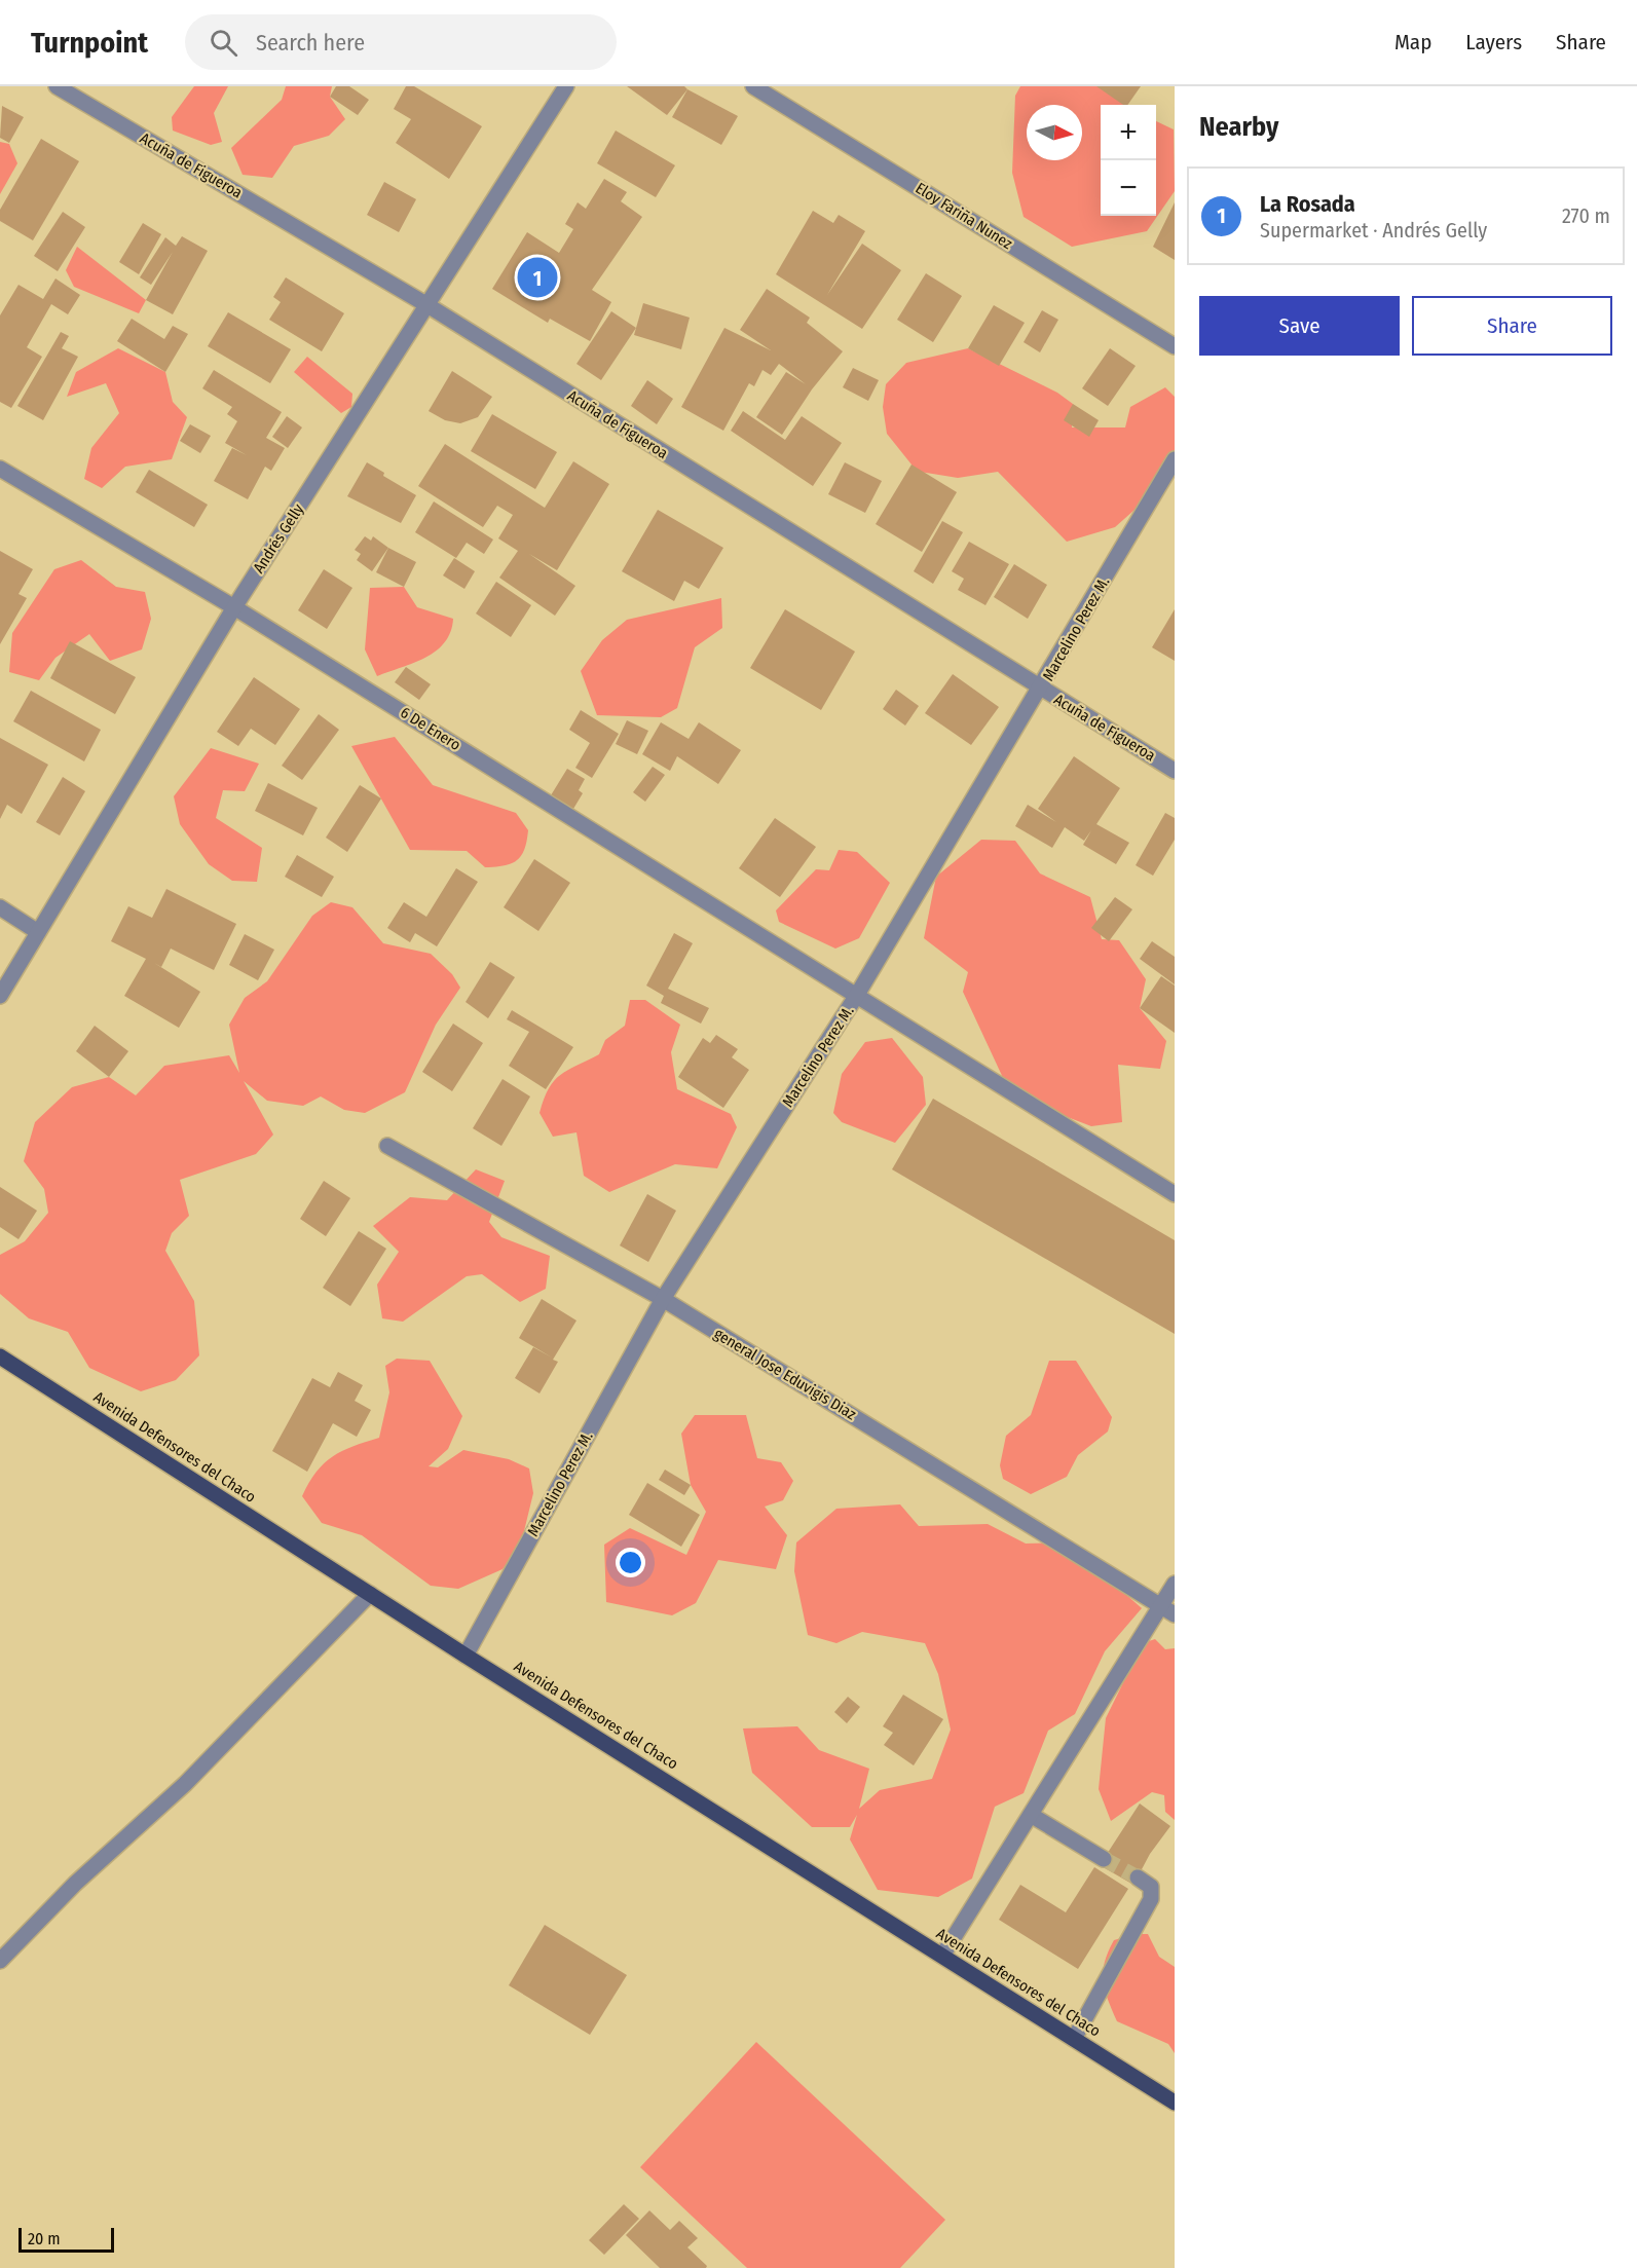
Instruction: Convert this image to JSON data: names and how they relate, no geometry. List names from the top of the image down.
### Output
{
  "streets": {
    "main road": ["Avenida Defensores del Chaco"],
    "street": [
      "Acuña de Figueroa",
      "Eloy Fariña Nunez",
      "Andrés Gelly",
      "Marcelino Perez M.",
      "6 De Enero",
      "general Jose Eduvigis Diaz"
    ]
  },
  "crossings": [
    ["Acuña de Figueroa", "Andrés Gelly"],
    ["Acuña de Figueroa", "Marcelino Perez M."],
    ["Andrés Gelly", "6 De Enero"],
    ["Marcelino Perez M.", "6 De Enero"],
    ["Marcelino Perez M.", "general Jose Eduvigis Diaz"],
    ["Marcelino Perez M.", "Avenida Defensores del Chaco"]
  ],
  "scale_bar": "20 m",
  "north": "right",
  "page": {
    "header": "Turnpoint",
    "search": "Search here",
    "nav": ["Map", "Layers", "Share"],
    "heading": "Nearby",
    "map_buttons": ["+", "−"],
    "list": [
      {
        "mark": "1",
        "name": "La Rosada",
        "note": "Supermarket · Andrés Gelly",
        "value": "270 m"
      }
    ],
    "pins": "1",
    "buttons": ["Save", "Share"],
    "scale": "20 m"
  }
}
